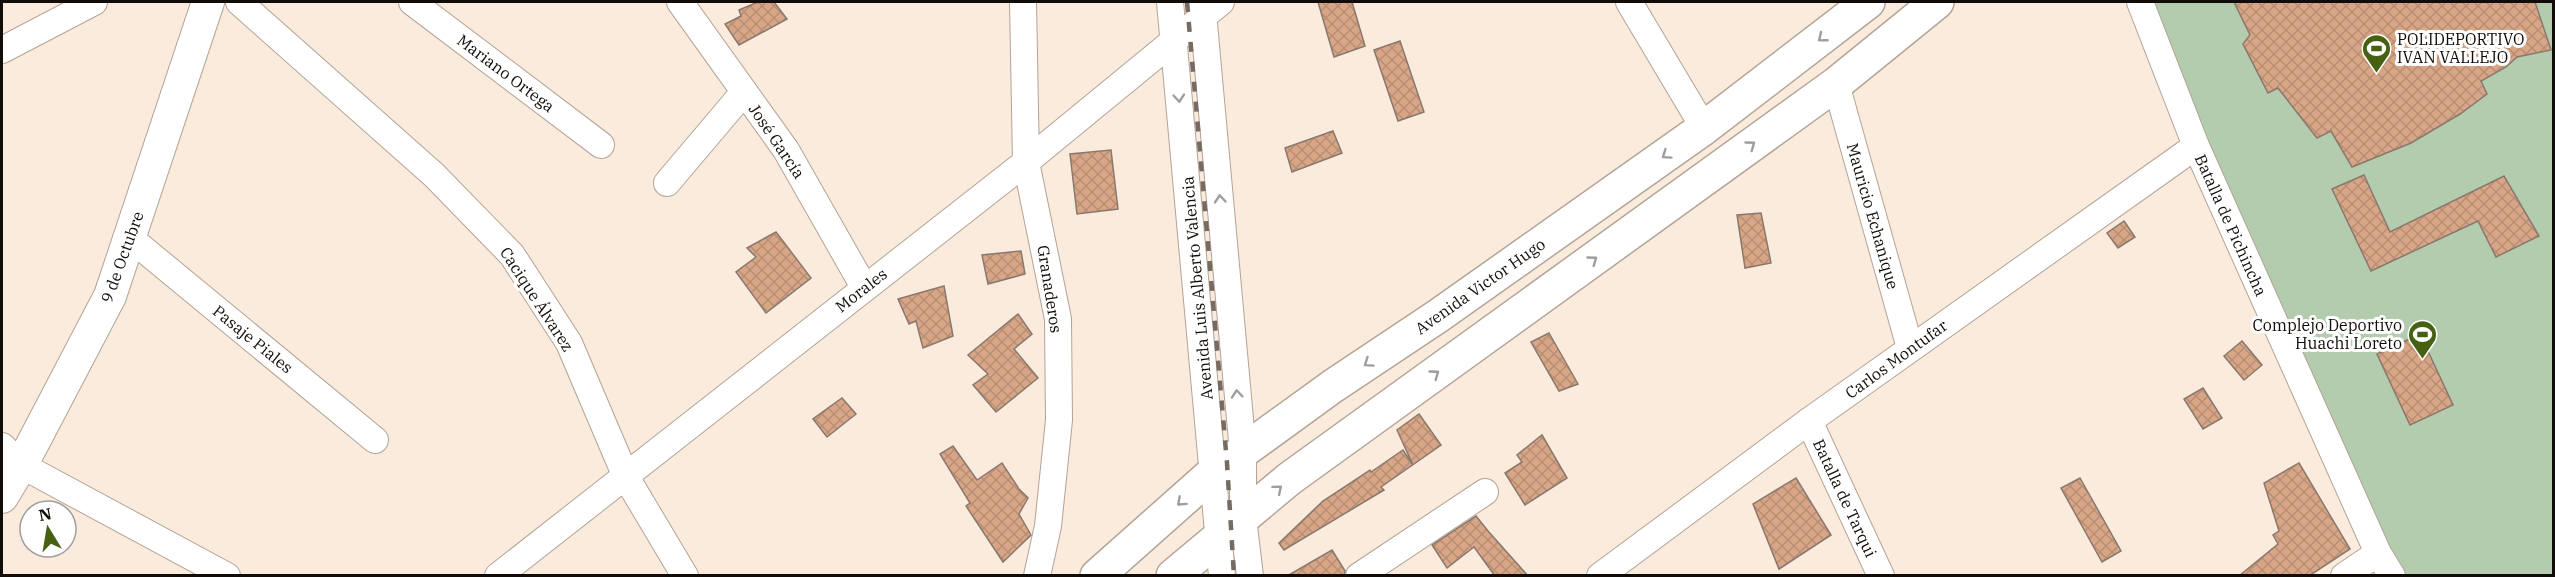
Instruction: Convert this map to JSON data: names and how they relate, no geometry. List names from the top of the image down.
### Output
{
  "streets": {
    "main road": ["Avenida Victor Hugo"],
    "street": [
      "Mariano Ortega",
      "José García",
      "Mauricio Echanique",
      "Batalla de Pichincha",
      "9 de Octubre",
      "Avenida Luis Alberto Valencia",
      "Granaderos",
      "Morales",
      "Cacique Álvarez",
      "Pasaje Piales",
      "Carlos Montufar",
      "Batalla de Tarqui"
    ]
  },
  "crossings": [
    ["José García", "Morales"],
    ["Mauricio Echanique", "Carlos Montufar"],
    ["Batalla de Pichincha", "Carlos Montufar"],
    ["9 de Octubre", "Pasaje Piales"],
    ["Avenida Victor Hugo", "Avenida Luis Alberto Valencia"],
    ["Avenida Luis Alberto Valencia", "Morales"],
    ["Granaderos", "Morales"],
    ["Morales", "Cacique Álvarez"],
    ["Carlos Montufar", "Batalla de Tarqui"]
  ],
  "places": {
    "sports": ["POLIDEPORTIVO IVAN VALLEJO", "Complejo Deportivo Huachi Loreto"]
  },
  "north": "top"
}
